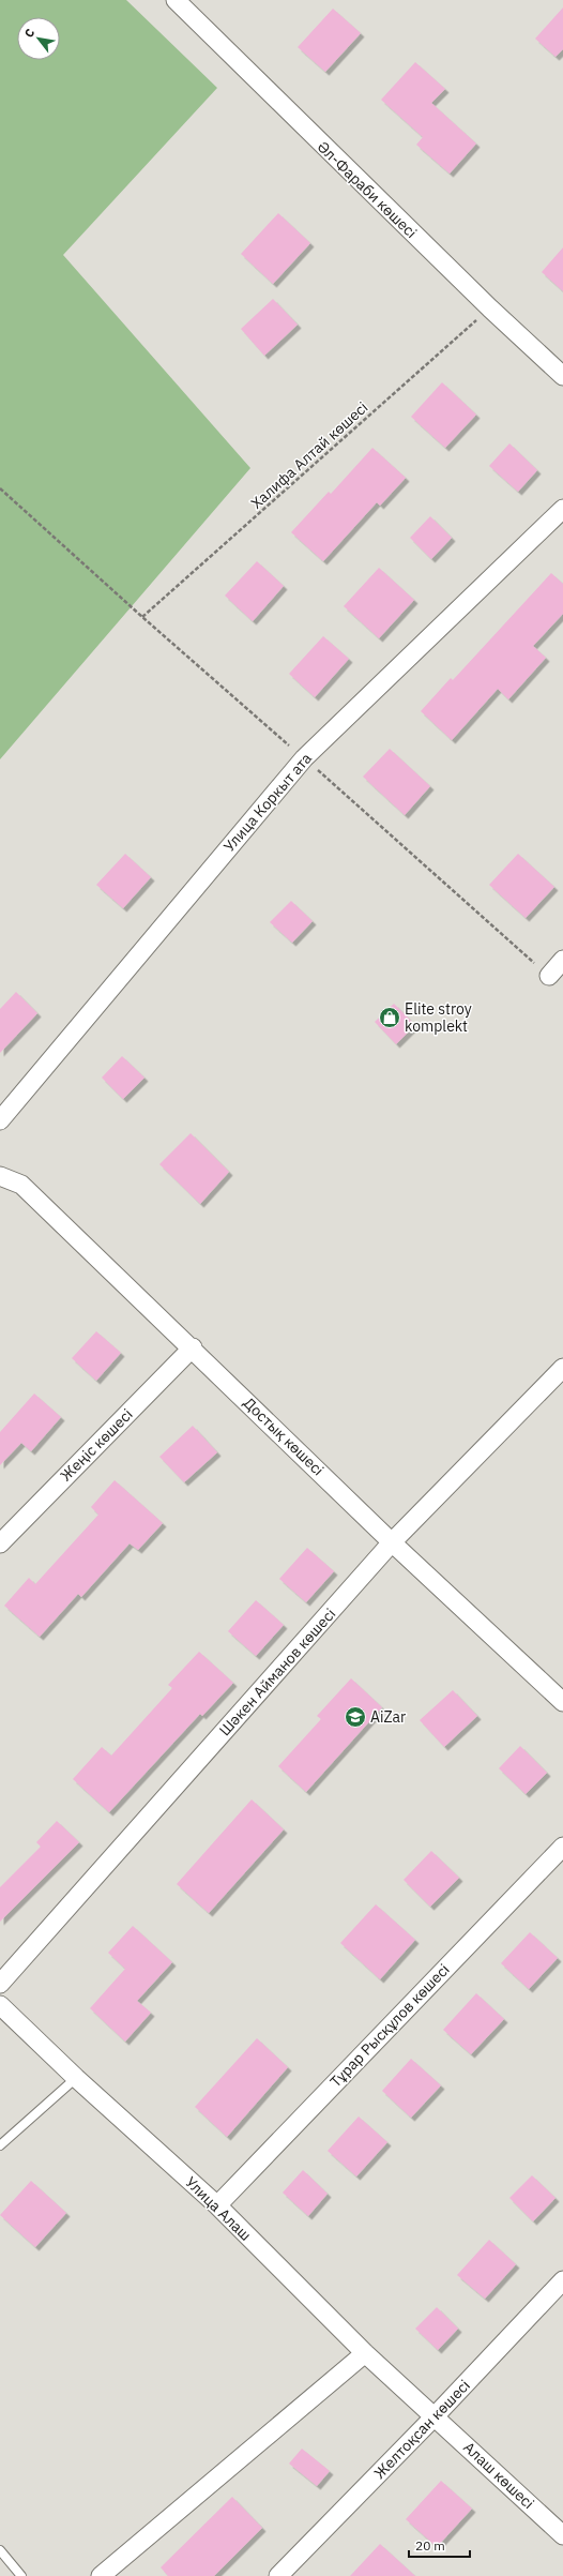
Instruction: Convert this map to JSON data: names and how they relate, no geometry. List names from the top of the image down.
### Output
{
  "streets": {
    "street": [
      "Әл-Фараби көшесі",
      "Улица Коркыт ата",
      "Достық көшесі",
      "Жеңіс көшесі",
      "Шәкен Айманов көшесі",
      "Тұрар Рысқұлов көшесі",
      "Улица Алаш",
      "Желтоқсан көшесі",
      "Алаш көшесі"
    ],
    "path": ["Халифа Алтай көшесі"]
  },
  "crossings": [
    ["Әл-Фараби көшесі", "Халифа Алтай көшесі"],
    ["Достық көшесі", "Жеңіс көшесі"],
    ["Достық көшесі", "Шәкен Айманов көшесі"],
    ["Тұрар Рысқұлов көшесі", "Улица Алаш"],
    ["Улица Алаш", "Желтоқсан көшесі"],
    ["Улица Алаш", "Алаш көшесі"],
    ["Желтоқсан көшесі", "Алаш көшесі"]
  ],
  "places": {
    "shop": ["Elite stroy komplekt"],
    "school or university": ["AiZar"]
  },
  "scale_bar": "20 m",
  "north": "top left"
}
